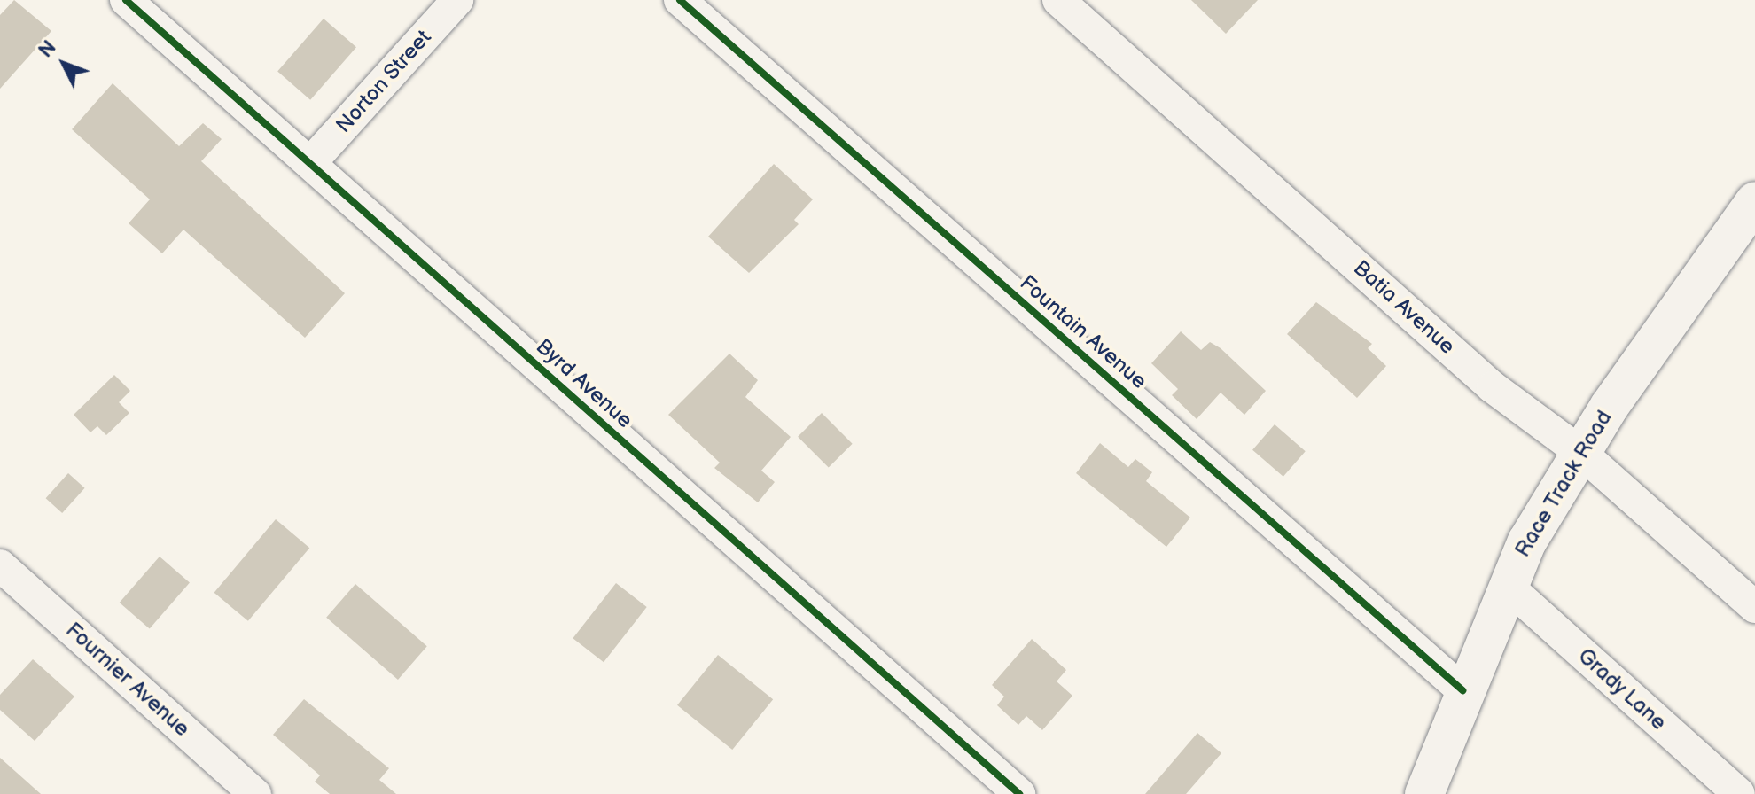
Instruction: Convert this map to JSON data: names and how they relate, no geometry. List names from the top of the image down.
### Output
{
  "streets": {
    "street": [
      "Norton Street",
      "Batia Avenue",
      "Fountain Avenue",
      "Byrd Avenue",
      "Race Track Road",
      "Fournier Avenue",
      "Grady Lane"
    ]
  },
  "crossings": [
    ["Norton Street", "Byrd Avenue"],
    ["Batia Avenue", "Race Track Road"],
    ["Fountain Avenue", "Race Track Road"],
    ["Race Track Road", "Grady Lane"]
  ],
  "north": "top left"
}
